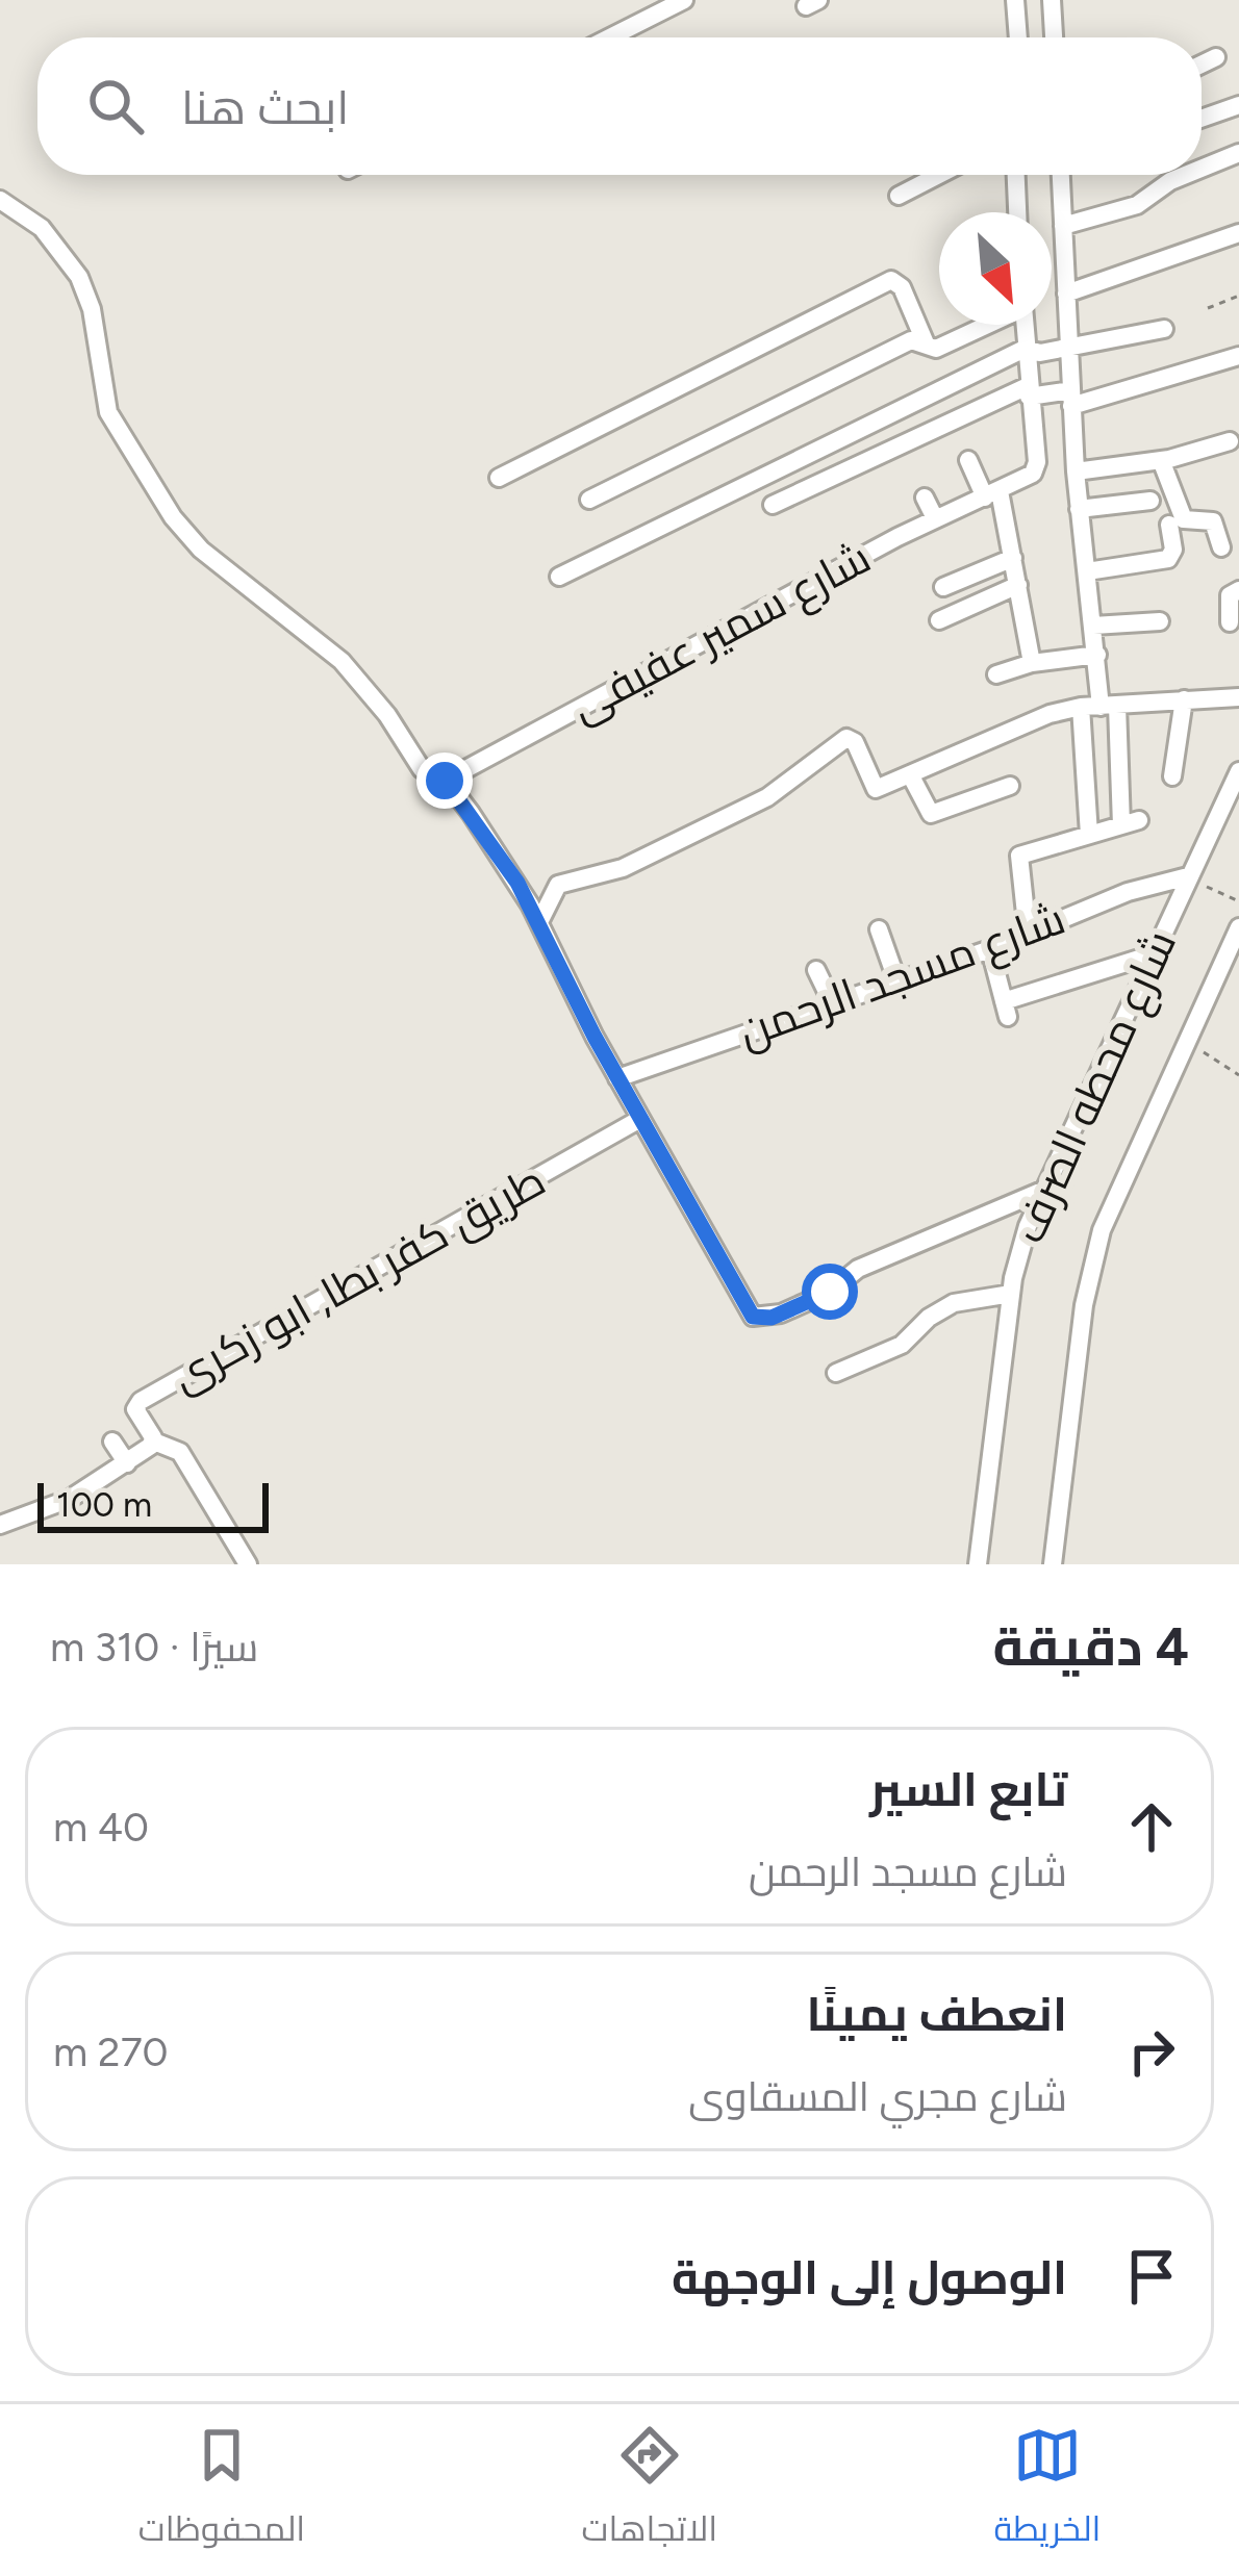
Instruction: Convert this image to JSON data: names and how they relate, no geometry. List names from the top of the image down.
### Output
{
  "streets": {
    "street": [
      "شارع سمير عفيفى",
      "شارع مسجد الرحمن",
      "شارع محطه الصرف",
      "طريق كفر بطا, ابو زكرى"
    ]
  },
  "crossings": [
    ["شارع مسجد الرحمن", "شارع محطه الصرف"]
  ],
  "scale_bar": "100 m",
  "north": "bottom right",
  "page": {
    "search": "ابحث هنا",
    "scale": "100 m",
    "heading": ["4 دقيقة", "سيرًا · 310 m"],
    "list": [
      ["تابع السير", "شارع مسجد الرحمن", "40 m"],
      ["انعطف يمينًا", "شارع مجري المسقاوى", "270 m"],
      "الوصول إلى الوجهة"
    ],
    "nav": ["الخريطة", "الاتجاهات", "المحفوظات"]
  }
}
